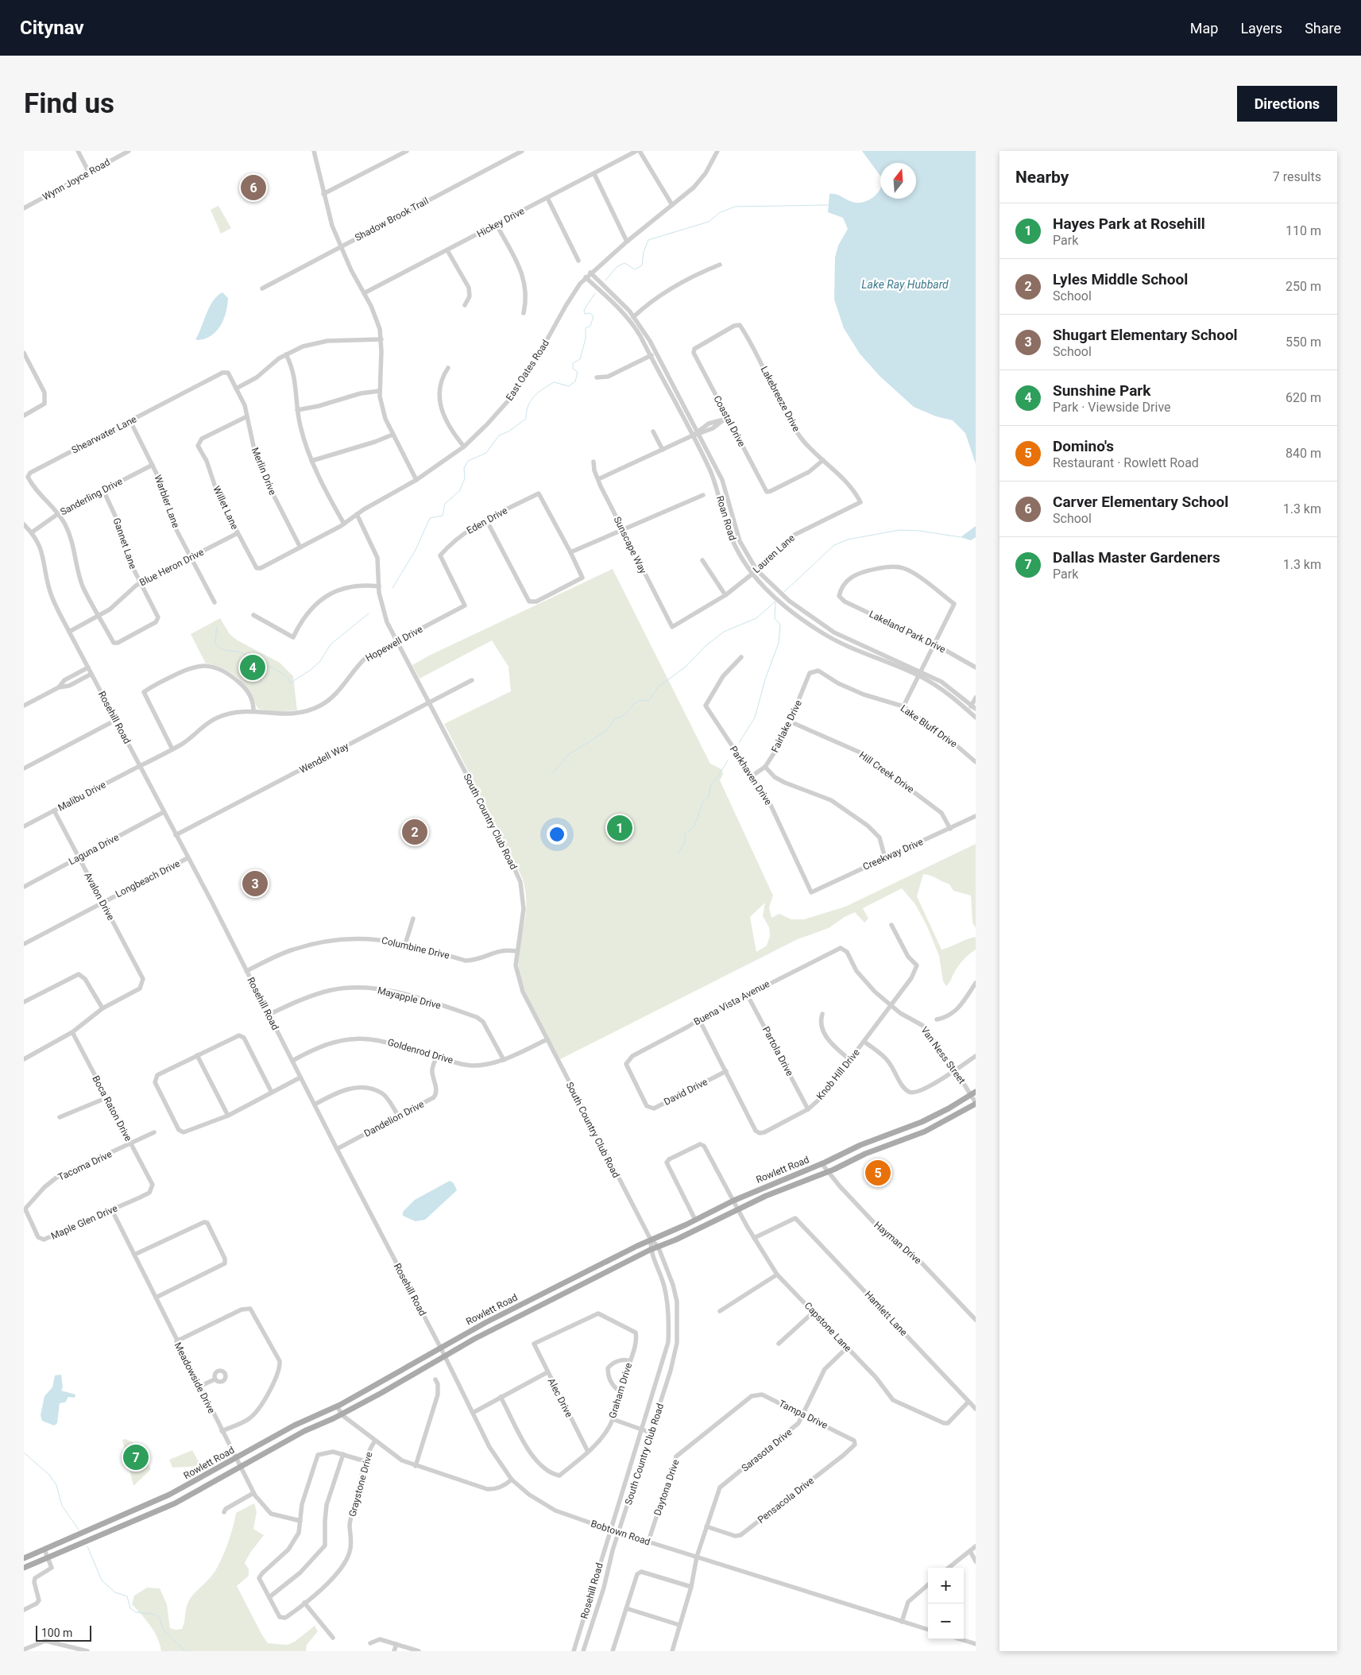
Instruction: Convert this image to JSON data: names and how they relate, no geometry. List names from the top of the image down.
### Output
{
  "streets": {
    "main road": ["Rowlett Road"],
    "street": [
      "Wynn Joyce Road",
      "Shadow Brook Trail",
      "Hickey Drive",
      "East Oates Road",
      "Lakebreeze Drive",
      "Coastal Drive",
      "Shearwater Lane",
      "Merlin Drive",
      "Sanderling Drive",
      "Warbler Lane",
      "Willet Lane",
      "Roan Road",
      "Eden Drive",
      "Gannet Lane",
      "Sunscape Way",
      "Lauren Lane",
      "Blue Heron Drive",
      "Lakeland Park Drive",
      "Hopewell Drive",
      "Rosehill Road",
      "Fairlake Drive",
      "Lake Bluff Drive",
      "Wendell Way",
      "Hill Creek Drive",
      "Parkhaven Drive",
      "Malibu Drive",
      "South Country Club Road",
      "Laguna Drive",
      "Creekway Drive",
      "Longbeach Drive",
      "Avalon Drive",
      "Columbine Drive",
      "Mayapple Drive",
      "Buena Vista Avenue",
      "Goldenrod Drive",
      "Partola Drive",
      "Van Ness Street",
      "Knob Hill Drive",
      "David Drive",
      "Boca Raton Drive",
      "Dandelion Drive",
      "Tacoma Drive",
      "Maple Glen Drive",
      "Hayman Drive",
      "Hamlett Lane",
      "Capstone Lane",
      "Meadowside Drive",
      "Graham Drive",
      "Alec Drive",
      "Tampa Drive",
      "Sarasota Drive",
      "Graystone Drive",
      "Daytona Drive",
      "Pensacola Drive",
      "Bobtown Road"
    ]
  },
  "crossings": [
    ["East Oates Road", "Merlin Drive"],
    ["East Oates Road", "Willet Lane"],
    ["East Oates Road", "Roan Road"],
    ["East Oates Road", "South Country Club Road"],
    ["Lakebreeze Drive", "Coastal Drive"],
    ["Lakebreeze Drive", "Lauren Lane"],
    ["Shearwater Lane", "Merlin Drive"],
    ["Shearwater Lane", "Sanderling Drive"],
    ["Shearwater Lane", "Warbler Lane"],
    ["Merlin Drive", "Willet Lane"],
    ["Sanderling Drive", "Warbler Lane"],
    ["Sanderling Drive", "Gannet Lane"],
    ["Sanderling Drive", "Rosehill Road"],
    ["Warbler Lane", "Blue Heron Drive"],
    ["Willet Lane", "Blue Heron Drive"],
    ["Roan Road", "Lauren Lane"],
    ["Eden Drive", "Hopewell Drive"],
    ["Gannet Lane", "Blue Heron Drive"],
    ["Sunscape Way", "Lauren Lane"],
    ["Blue Heron Drive", "Rosehill Road"],
    ["Hopewell Drive", "Rosehill Road"],
    ["Hopewell Drive", "Malibu Drive"],
    ["Hopewell Drive", "South Country Club Road"],
    ["Rosehill Road", "Wendell Way"],
    ["Rosehill Road", "Malibu Drive"],
    ["Rosehill Road", "South Country Club Road"],
    ["Rosehill Road", "Laguna Drive"],
    ["Rosehill Road", "Longbeach Drive"],
    ["Rosehill Road", "Columbine Drive"],
    ["Rosehill Road", "Mayapple Drive"],
    ["Rosehill Road", "Goldenrod Drive"],
    ["Rosehill Road", "Dandelion Drive"],
    ["Rosehill Road", "Rowlett Road"],
    ["Rosehill Road", "Bobtown Road"],
    ["Fairlake Drive", "Lake Bluff Drive"],
    ["Fairlake Drive", "Hill Creek Drive"],
    ["Fairlake Drive", "Parkhaven Drive"],
    ["Wendell Way", "South Country Club Road"],
    ["Hill Creek Drive", "Creekway Drive"],
    ["Parkhaven Drive", "Creekway Drive"],
    ["Malibu Drive", "Avalon Drive"],
    ["South Country Club Road", "Columbine Drive"],
    ["South Country Club Road", "Goldenrod Drive"],
    ["South Country Club Road", "Rowlett Road"],
    ["South Country Club Road", "Bobtown Road"],
    ["Laguna Drive", "Avalon Drive"],
    ["Longbeach Drive", "Avalon Drive"],
    ["Mayapple Drive", "Goldenrod Drive"],
    ["Buena Vista Avenue", "Partola Drive"],
    ["Buena Vista Avenue", "Van Ness Street"],
    ["Buena Vista Avenue", "Knob Hill Drive"],
    ["Buena Vista Avenue", "David Drive"],
    ["Goldenrod Drive", "Dandelion Drive"],
    ["Partola Drive", "Knob Hill Drive"],
    ["Van Ness Street", "Knob Hill Drive"],
    ["Van Ness Street", "Rowlett Road"],
    ["Knob Hill Drive", "David Drive"],
    ["Boca Raton Drive", "Tacoma Drive"],
    ["Boca Raton Drive", "Maple Glen Drive"],
    ["Tacoma Drive", "Maple Glen Drive"],
    ["Rowlett Road", "Hayman Drive"],
    ["Rowlett Road", "Capstone Lane"],
    ["Rowlett Road", "Meadowside Drive"],
    ["Maple Glen Drive", "Meadowside Drive"],
    ["Hamlett Lane", "Capstone Lane"],
    ["Capstone Lane", "Sarasota Drive"],
    ["Graham Drive", "Alec Drive"],
    ["Tampa Drive", "Sarasota Drive"],
    ["Tampa Drive", "Daytona Drive"],
    ["Tampa Drive", "Pensacola Drive"],
    ["Sarasota Drive", "Pensacola Drive"],
    ["Sarasota Drive", "Bobtown Road"],
    ["Daytona Drive", "Bobtown Road"]
  ],
  "water": ["Lake Ray Hubbard"],
  "scale_bar": "100 m",
  "north": "top",
  "page": {
    "header": "Citynav",
    "nav": ["Map", "Layers", "Share"],
    "buttons": "Directions",
    "title": "Find us",
    "heading": ["Nearby", "7 results"],
    "pins": [
      "6",
      "4",
      "1",
      "2",
      "3",
      "5",
      "7"
    ],
    "list": [
      {
        "mark": "1",
        "name": "Hayes Park at Rosehill",
        "note": "Park",
        "value": "110 m"
      },
      {
        "mark": "2",
        "name": "Lyles Middle School",
        "note": "School",
        "value": "250 m"
      },
      {
        "mark": "3",
        "name": "Shugart Elementary School",
        "note": "School",
        "value": "550 m"
      },
      {
        "mark": "4",
        "name": "Sunshine Park",
        "note": "Park · Viewside Drive",
        "value": "620 m"
      },
      {
        "mark": "5",
        "name": "Domino's",
        "note": "Restaurant · Rowlett Road",
        "value": "840 m"
      },
      {
        "mark": "6",
        "name": "Carver Elementary School",
        "note": "School",
        "value": "1.3 km"
      },
      {
        "mark": "7",
        "name": "Dallas Master Gardeners",
        "note": "Park",
        "value": "1.3 km"
      }
    ],
    "map_buttons": ["+", "−"],
    "scale": "100 m"
  }
}
